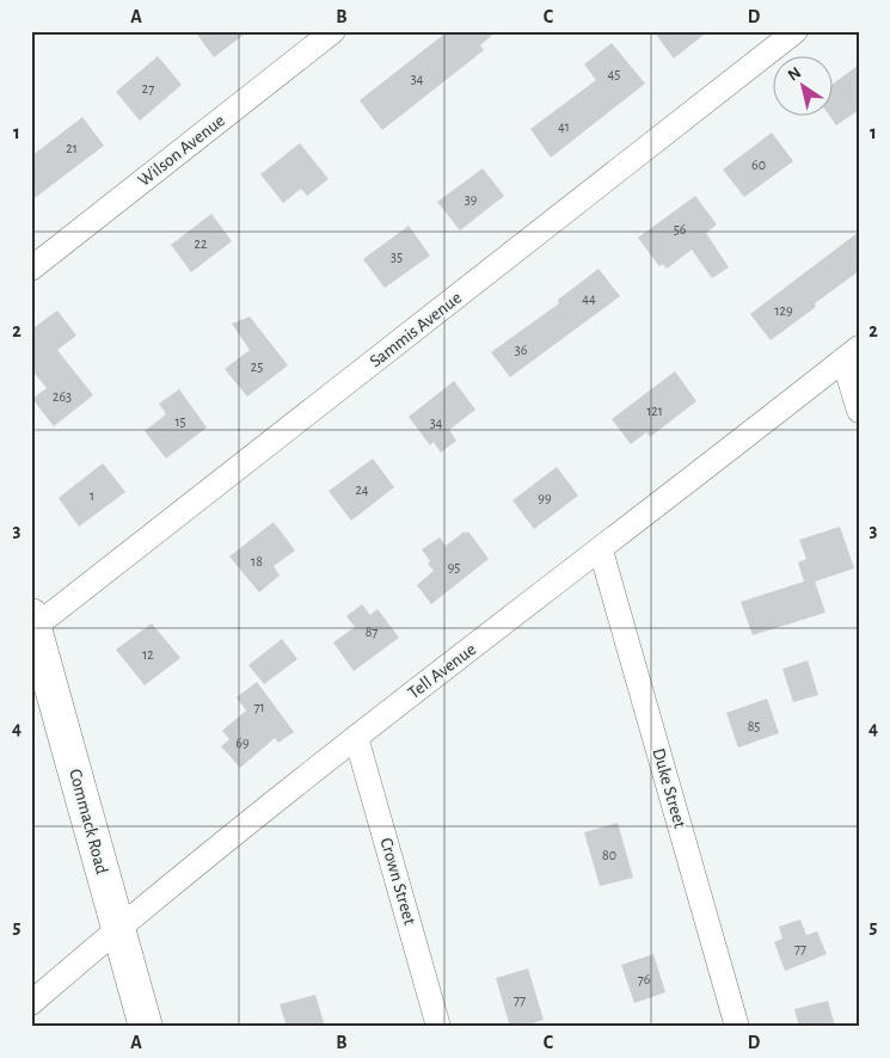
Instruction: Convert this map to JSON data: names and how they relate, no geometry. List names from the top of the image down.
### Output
{
  "streets": {
    "main road": ["Commack Road"],
    "street": [
      "Wilson Avenue",
      "Sammis Avenue",
      "Tell Avenue",
      "Duke Street",
      "Crown Street"
    ]
  },
  "crossings": [
    ["Sammis Avenue", "Commack Road"],
    ["Tell Avenue", "Duke Street"],
    ["Tell Avenue", "Commack Road"],
    ["Tell Avenue", "Crown Street"]
  ],
  "house_numbers": [
    "45",
    "34",
    "27",
    "41",
    "21",
    "60",
    "39",
    "56",
    "22",
    "35",
    "44",
    "129",
    "36",
    "25",
    "263",
    "121",
    "15",
    "34",
    "24",
    "1",
    "99",
    "18",
    "95",
    "87",
    "12",
    "71",
    "85",
    "69",
    "80",
    "77",
    "76",
    "77"
  ],
  "north": "top left",
  "grid": {
    "columns": [
      "A",
      "B",
      "C",
      "D"
    ],
    "rows": [
      "1",
      "2",
      "3",
      "4",
      "5"
    ]
  }
}
